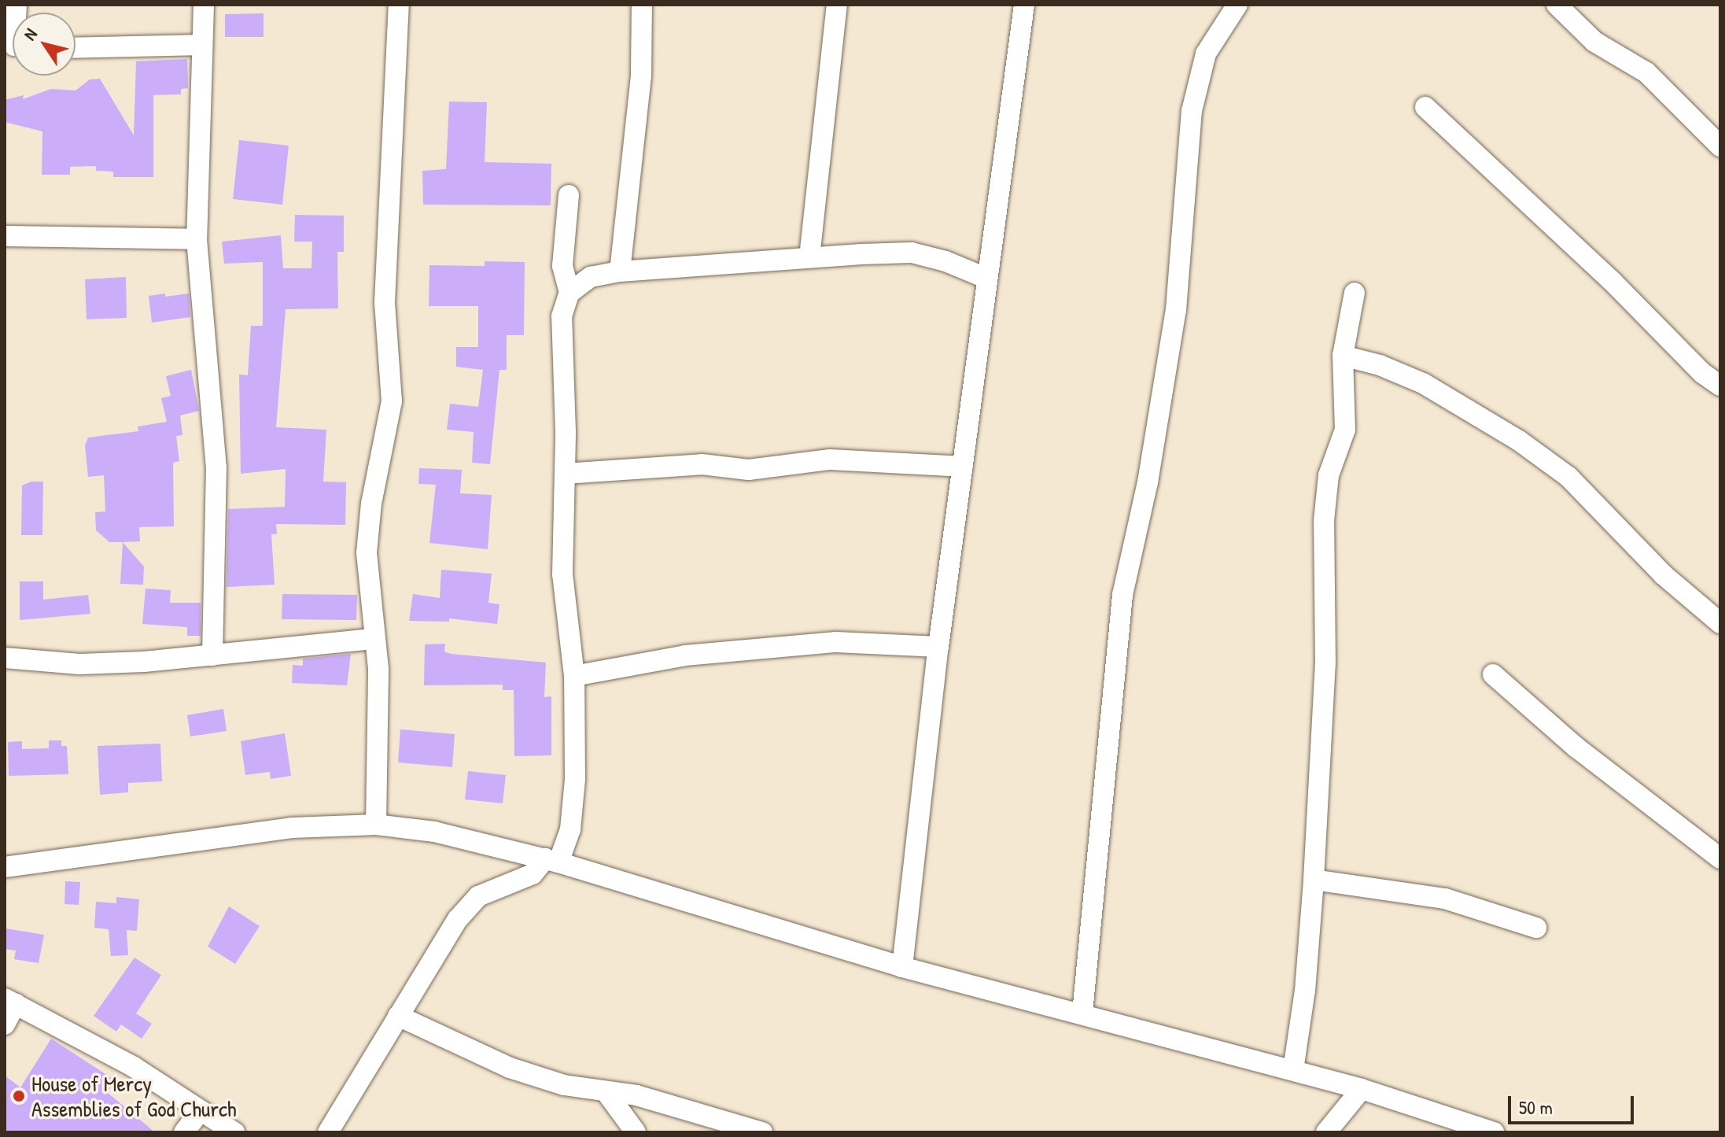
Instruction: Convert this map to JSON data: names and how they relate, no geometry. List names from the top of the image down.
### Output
{
  "places": ["House of Mercy Assemblies of God Church"],
  "scale_bar": "50 m",
  "north": "top left"
}
